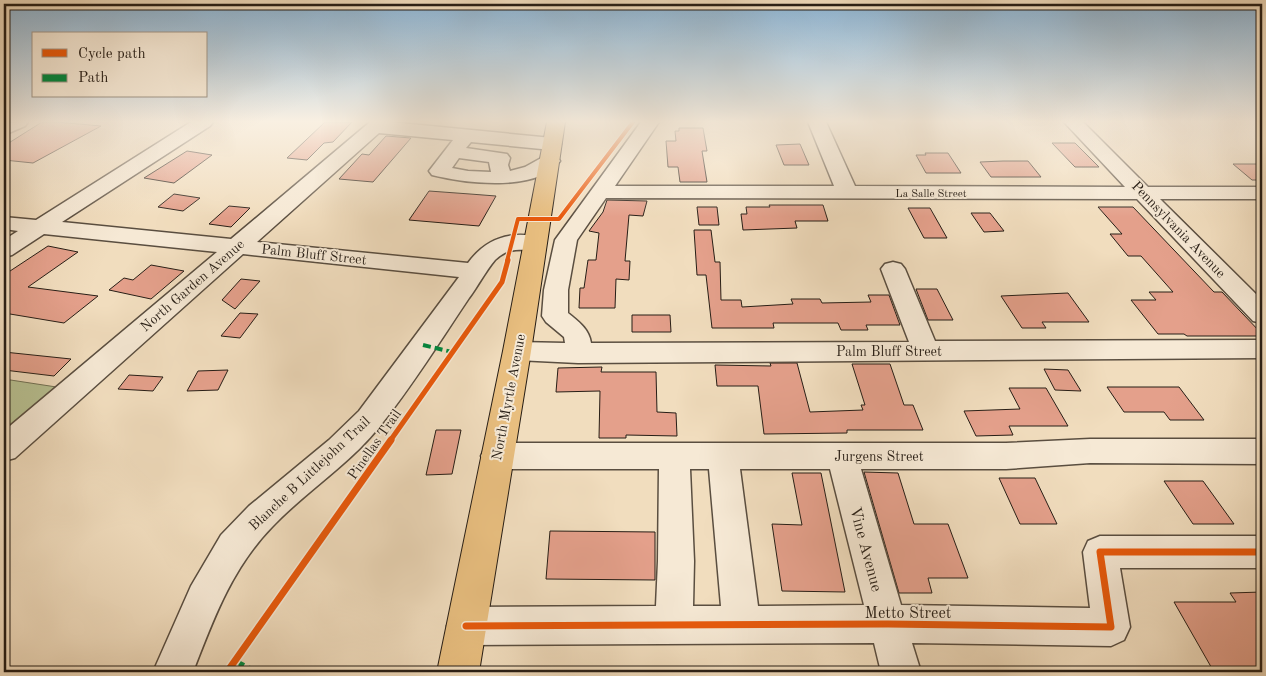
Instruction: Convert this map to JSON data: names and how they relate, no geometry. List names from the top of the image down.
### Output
{
  "streets": {
    "main road": ["North Myrtle Avenue"],
    "street": [
      "La Salle Street",
      "Pennsylvania Avenue",
      "Palm Bluff Street",
      "North Garden Avenue",
      "Jurgens Street",
      "Blanche B Littlejohn Trail",
      "Vine Avenue",
      "Metto Street"
    ],
    "cycle path": ["Pinellas Trail"]
  },
  "crossings": [
    ["La Salle Street", "Pennsylvania Avenue"],
    ["Palm Bluff Street", "North Garden Avenue"],
    ["Palm Bluff Street", "North Myrtle Avenue"],
    ["Palm Bluff Street", "Blanche B Littlejohn Trail"],
    ["North Myrtle Avenue", "Jurgens Street"],
    ["North Myrtle Avenue", "Blanche B Littlejohn Trail"],
    ["North Myrtle Avenue", "Metto Street"],
    ["Jurgens Street", "Vine Avenue"],
    ["Vine Avenue", "Metto Street"]
  ],
  "legend": ["Cycle path", "Path"]
}
